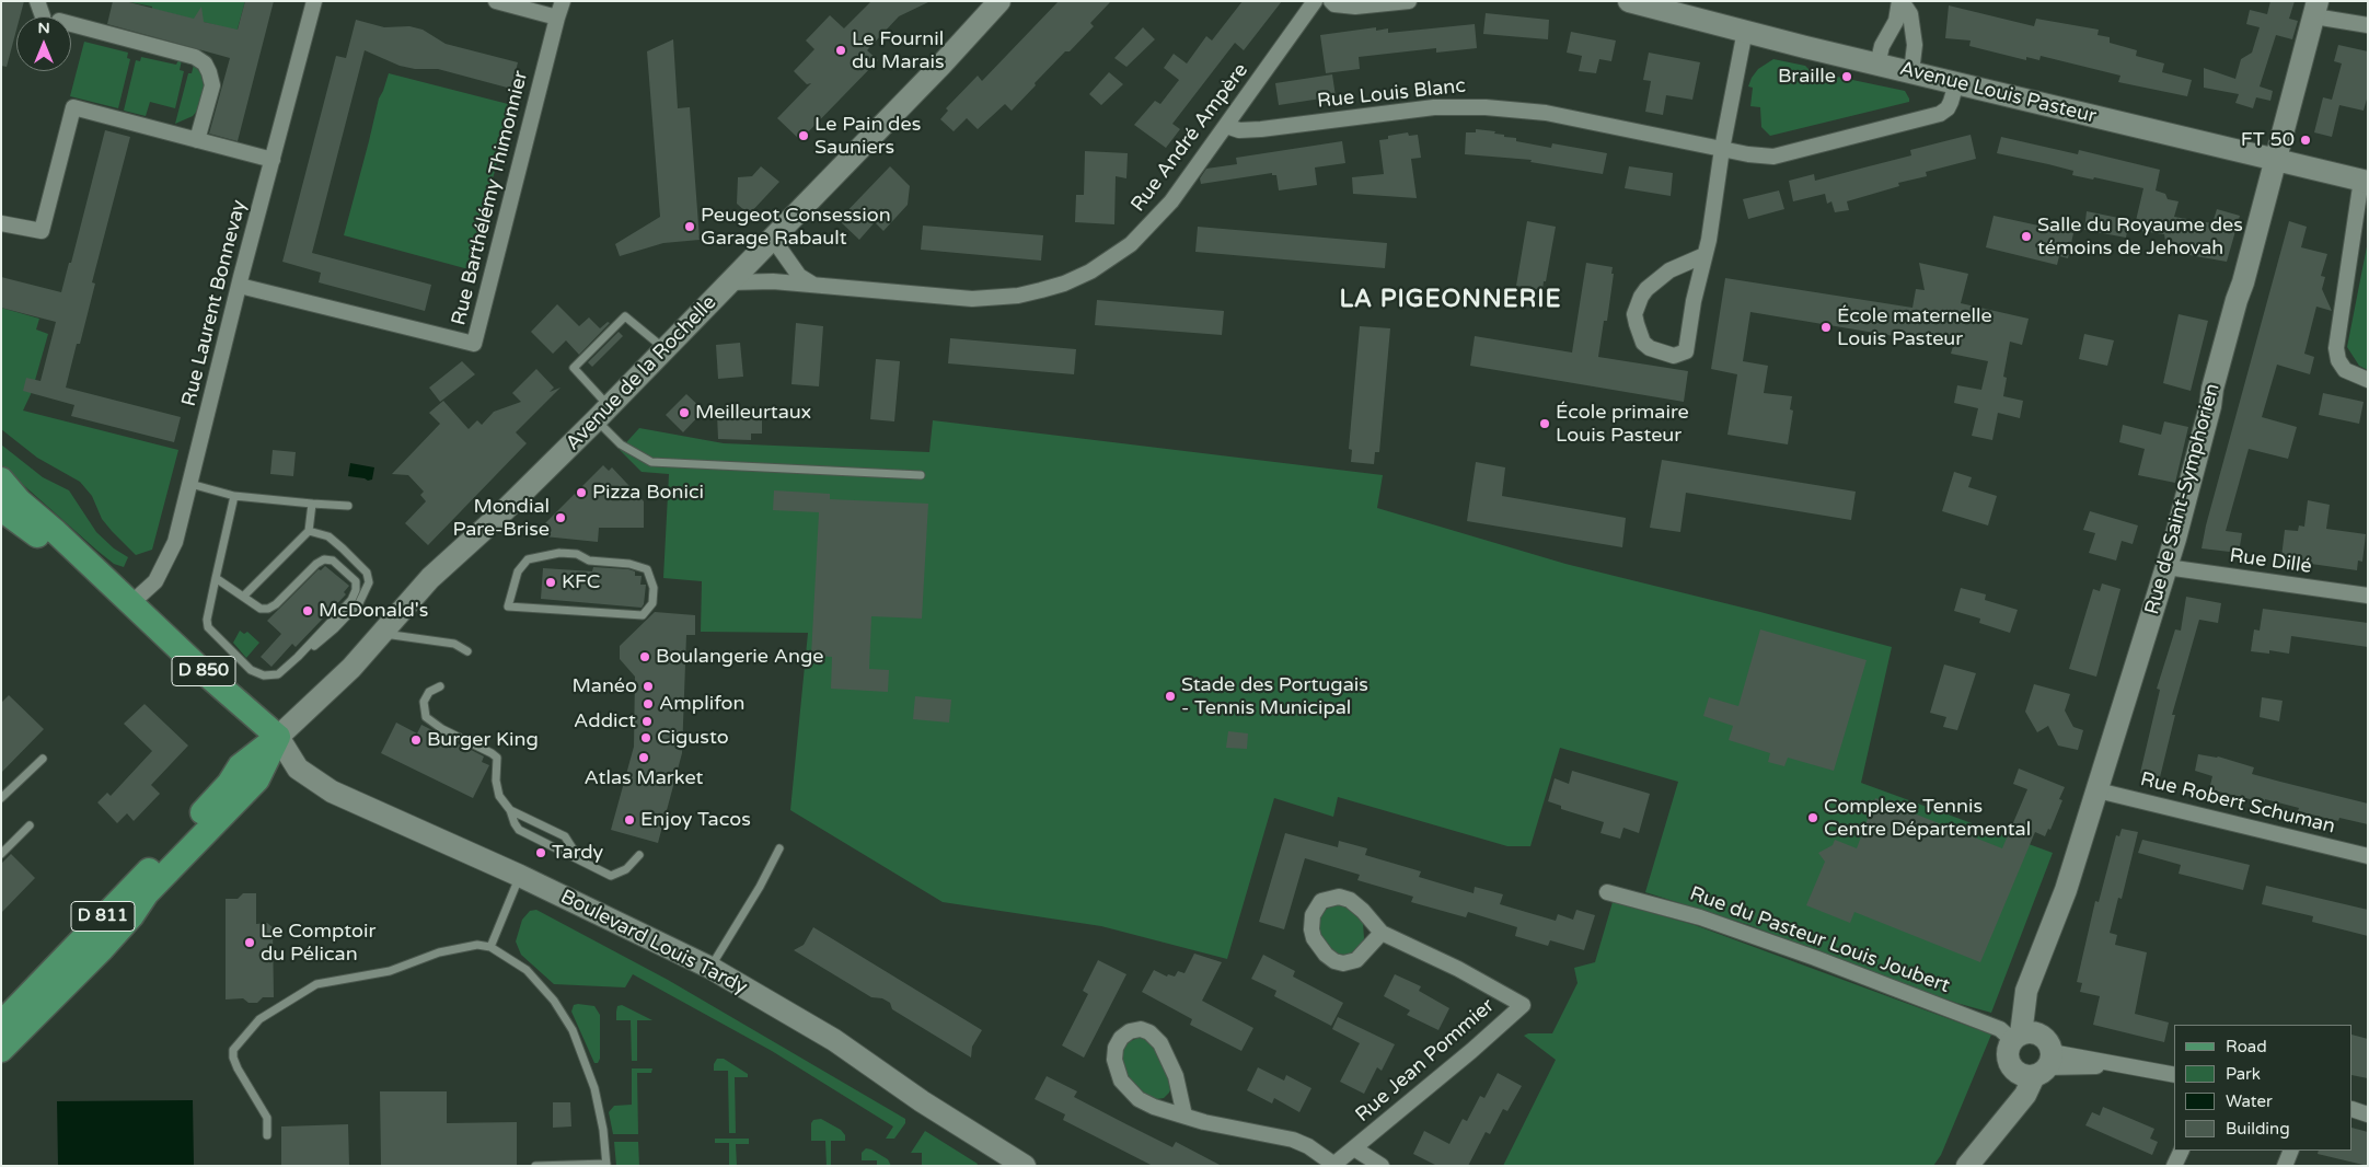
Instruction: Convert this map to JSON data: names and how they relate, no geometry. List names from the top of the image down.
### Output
{
  "streets": {
    "main road": ["Avenue de la Rochelle", "D 850", "D 811"],
    "street": [
      "Avenue Louis Pasteur",
      "Rue Louis Blanc",
      "Rue André Ampère",
      "Rue Barthélémy Thimonnier",
      "Rue Laurent Bonnevay",
      "Rue de Saint-Symphorien",
      "Rue Dillé",
      "Rue Robert Schuman",
      "Rue du Pasteur Louis Joubert",
      "Boulevard Louis Tardy",
      "Rue Jean Pommier"
    ]
  },
  "crossings": [
    ["Avenue Louis Pasteur", "Rue Louis Blanc"],
    ["Avenue Louis Pasteur", "Rue de Saint-Symphorien"],
    ["Rue Louis Blanc", "Rue André Ampère"],
    ["Rue André Ampère", "Avenue de la Rochelle"],
    ["Rue Barthélémy Thimonnier", "Rue Laurent Bonnevay"],
    ["Rue Laurent Bonnevay", "D 850"],
    ["Avenue de la Rochelle", "D 850"],
    ["Avenue de la Rochelle", "Boulevard Louis Tardy"],
    ["Rue de Saint-Symphorien", "Rue Dillé"],
    ["Rue de Saint-Symphorien", "Rue Robert Schuman"],
    ["Rue de Saint-Symphorien", "Rue du Pasteur Louis Joubert"],
    ["D 850", "Boulevard Louis Tardy"]
  ],
  "districts": ["LA PIGEONNERIE"],
  "places": [
    "Le Fournil du Marais",
    "Braille",
    "Le Pain des Sauniers",
    "FT 50",
    "Peugeot Consession Garage Rabault",
    "Salle du Royaume des témoins de Jehovah",
    "École maternelle Louis Pasteur",
    "Meilleurtaux",
    "École primaire Louis Pasteur",
    "Pizza Bonici",
    "Mondial Pare-Brise",
    "KFC",
    "McDonald's",
    "Boulangerie Ange",
    "Manéo",
    "Stade des Portugais - Tennis Municipal",
    "Amplifon",
    "Addict",
    "Cigusto",
    "Burger King",
    "Atlas Market",
    "Complexe Tennis Centre Départemental",
    "Enjoy Tacos",
    "Tardy",
    "Le Comptoir du Pélican"
  ],
  "legend": [
    "Road",
    "Park",
    "Water",
    "Building"
  ],
  "north": "top"
}
